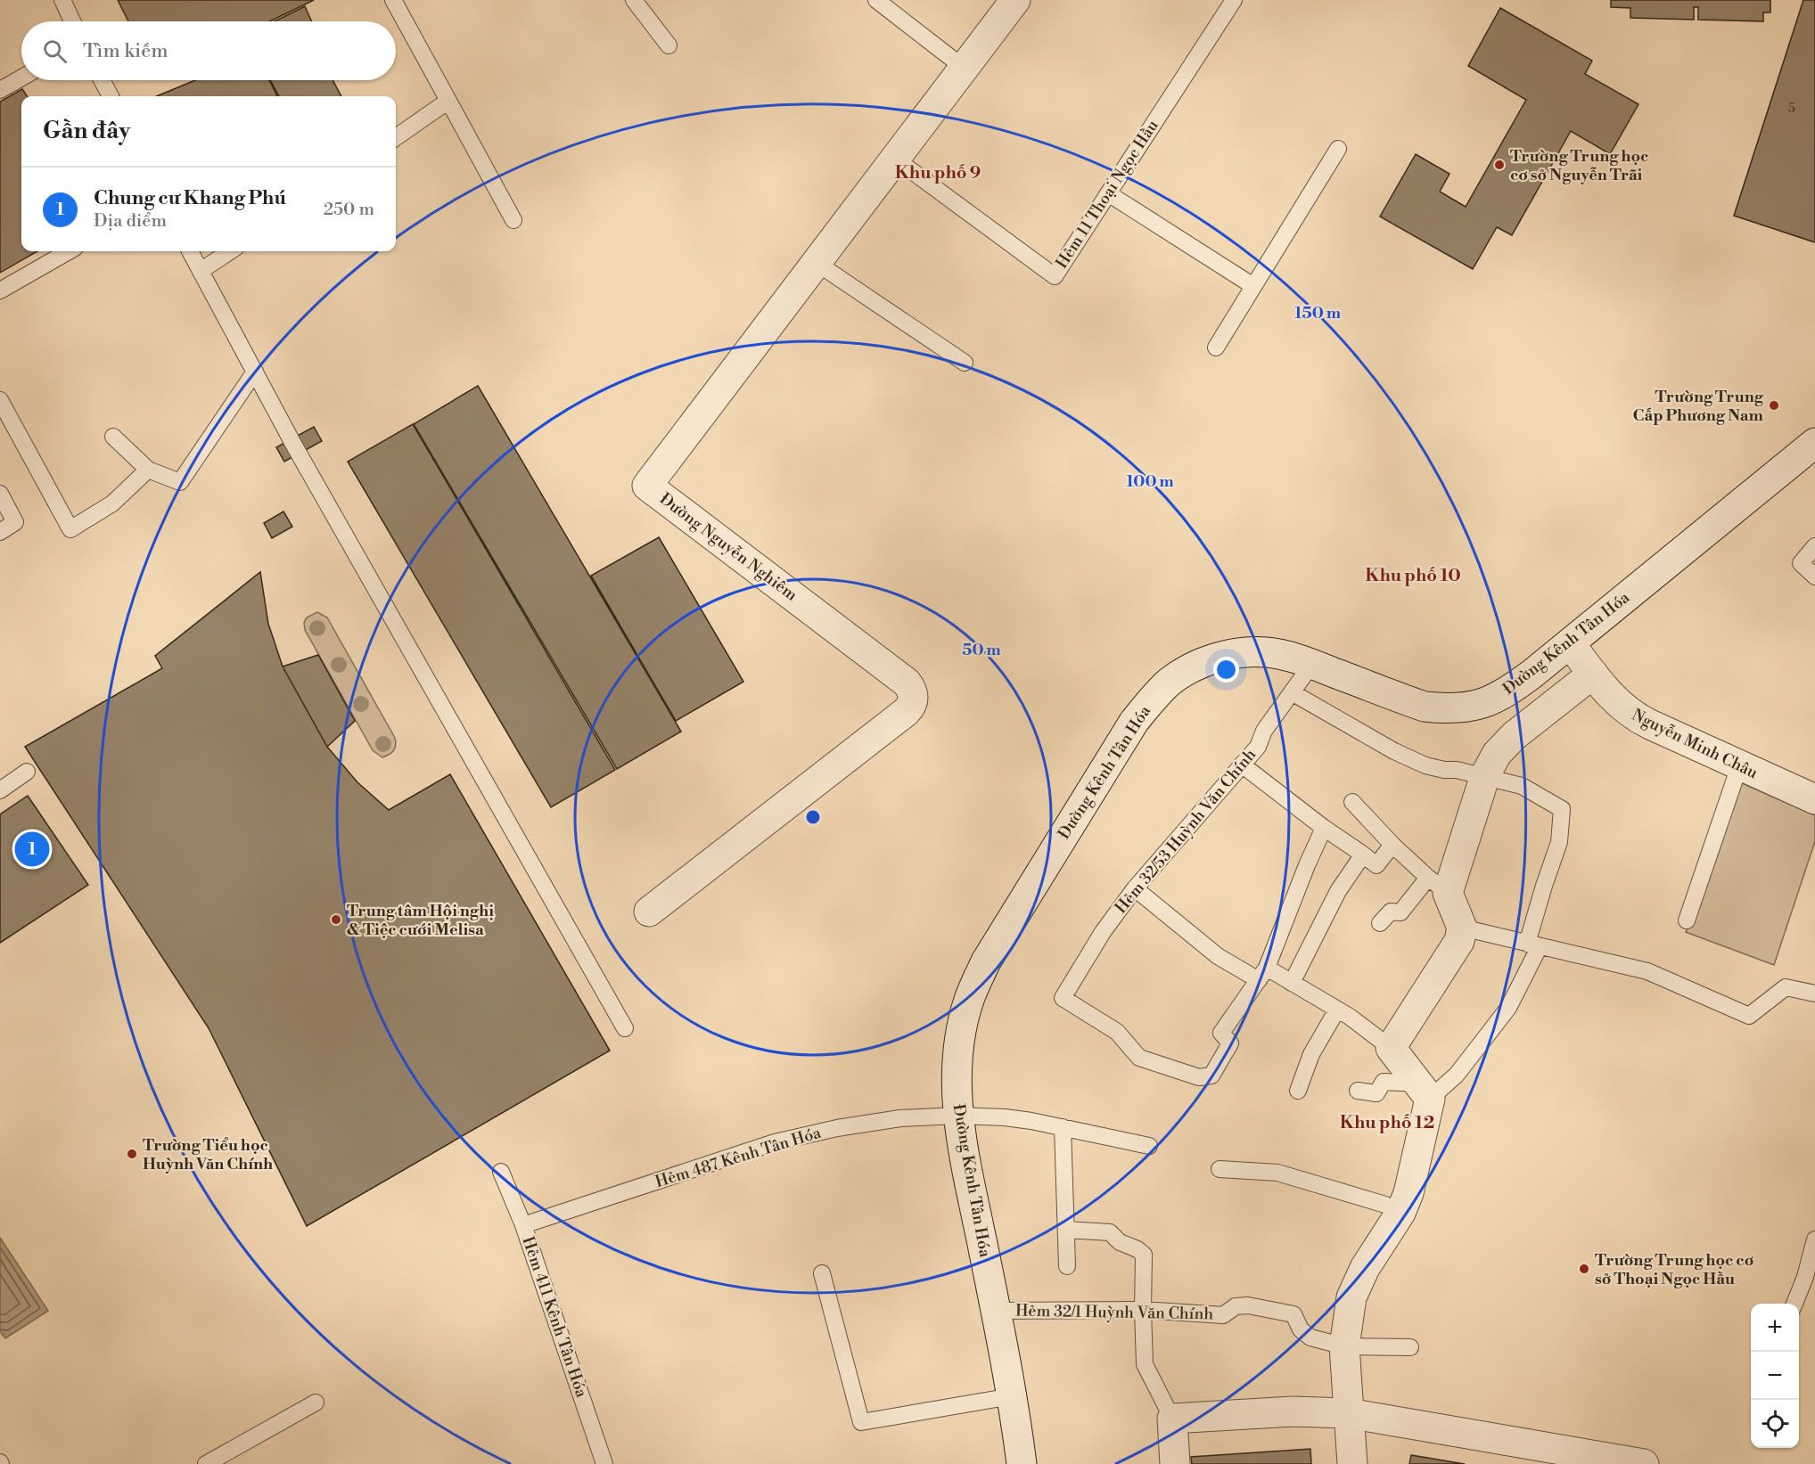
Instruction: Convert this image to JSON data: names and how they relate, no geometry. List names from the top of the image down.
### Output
{
  "streets": {
    "street": ["Đường Nguyễn Nghiêm", "Đường Kênh Tân Hóa", "Nguyễn Minh Châu"],
    "lane": [
      "Hẻm 11 Thoại Ngọc Hầu",
      "Hẻm 32/53 Huỳnh Văn Chính",
      "Hẻm 487 Kênh Tân Hóa",
      "Hẻm 32/1 Huỳnh Văn Chính",
      "Hẻm 411 Kênh Tân Hóa"
    ]
  },
  "crossings": [
    ["Hẻm 11 Thoại Ngọc Hầu", "Đường Nguyễn Nghiêm"],
    ["Đường Kênh Tân Hóa", "Nguyễn Minh Châu"],
    ["Đường Kênh Tân Hóa", "Hẻm 32/53 Huỳnh Văn Chính"],
    ["Đường Kênh Tân Hóa", "Hẻm 487 Kênh Tân Hóa"],
    ["Đường Kênh Tân Hóa", "Hẻm 32/1 Huỳnh Văn Chính"],
    ["Hẻm 487 Kênh Tân Hóa", "Hẻm 411 Kênh Tân Hóa"]
  ],
  "districts": ["Khu phố 9", "Khu phố 10", "Khu phố 12"],
  "places": [
    "Trường Trung học cơ sở Nguyễn Trãi",
    "Trường Trung Cấp Phương Nam",
    "Trung tâm Hội nghị & Tiệc cưới Melisa",
    "Trường Tiểu học Huỳnh Văn Chính",
    "Trường Trung học cơ sở Thoại Ngọc Hầu"
  ],
  "house_numbers": ["5"],
  "page": {
    "search": "Tìm kiếm",
    "heading": "Gần đây",
    "list": [
      {
        "mark": "1",
        "name": "Chung cư Khang Phú",
        "note": "Địa điểm",
        "value": "250 m"
      }
    ],
    "pins": "1",
    "map_buttons": ["+", "−"]
  },
  "rings": ["150 m", "100 m", "50 m"]
}
